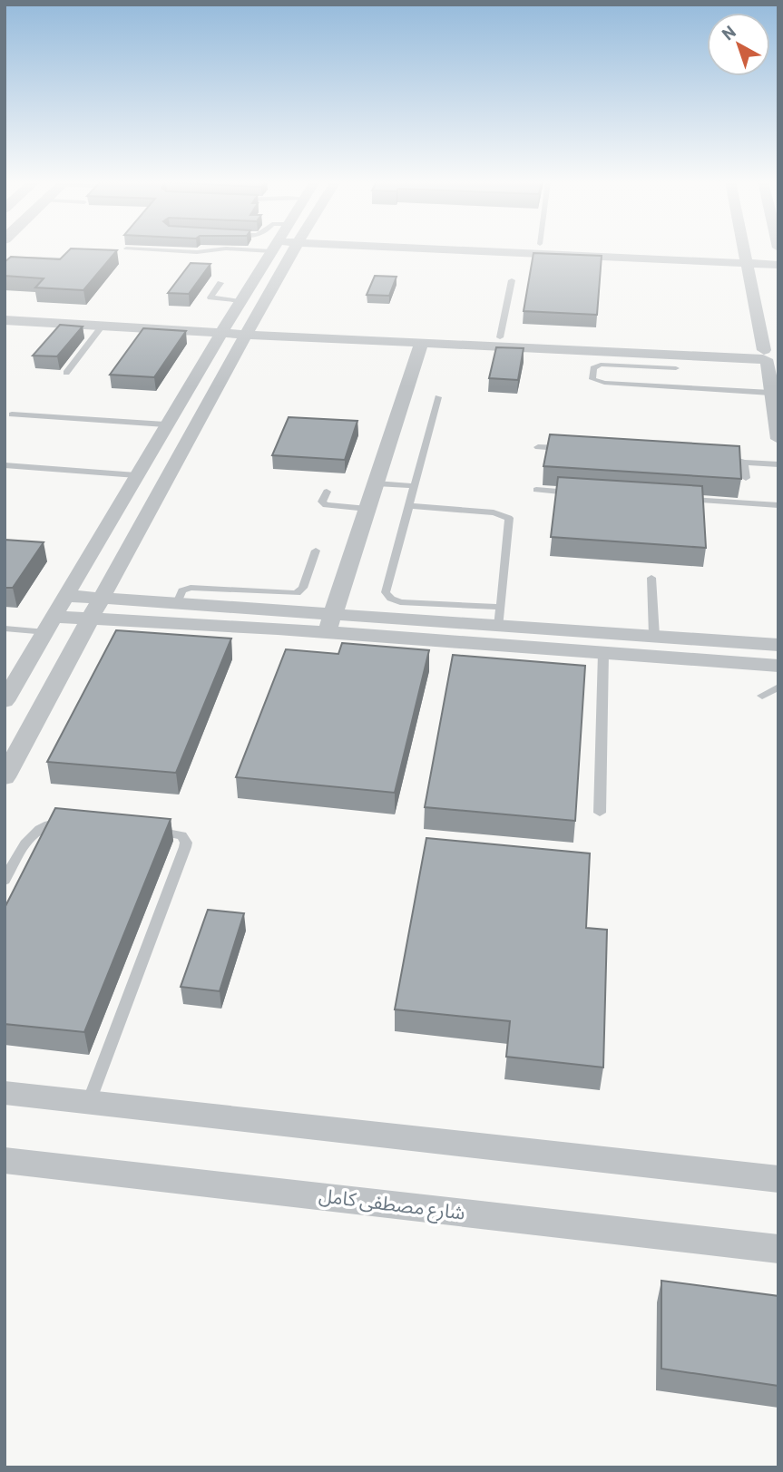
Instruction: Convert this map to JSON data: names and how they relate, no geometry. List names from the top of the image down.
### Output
{
  "streets": {
    "street": ["شارع مصطفى كامل"]
  },
  "north": "top left"
}
